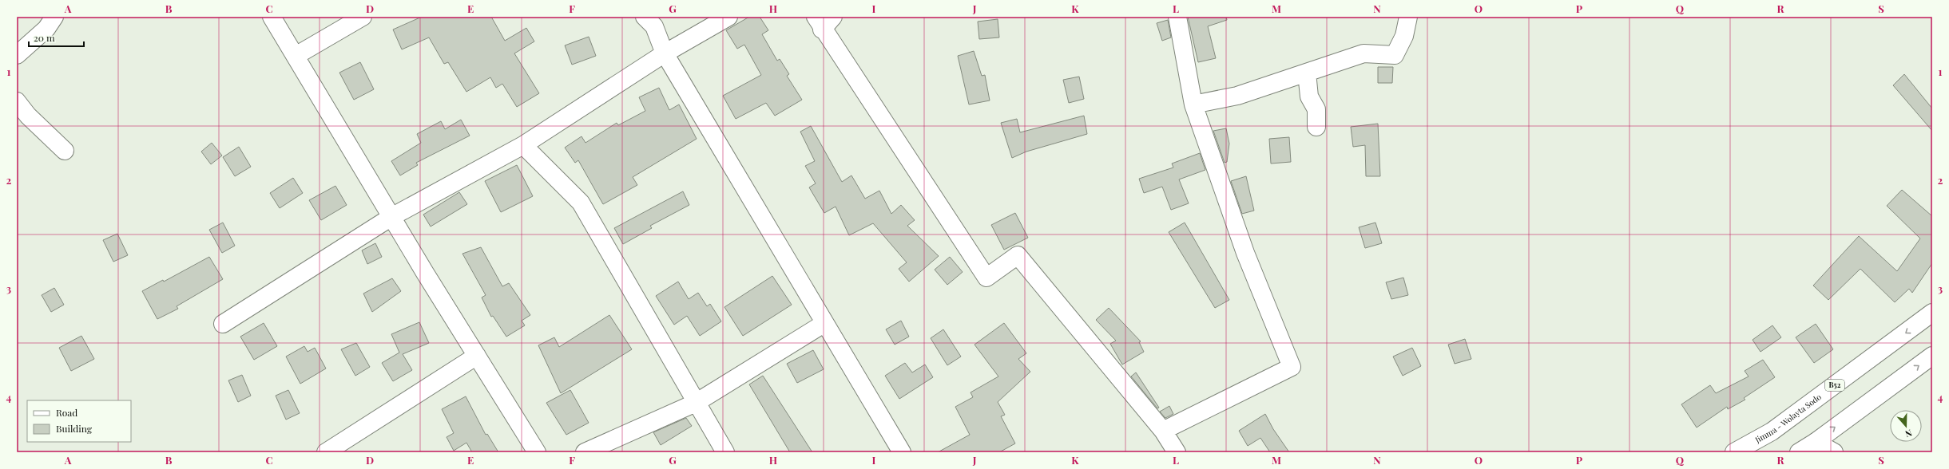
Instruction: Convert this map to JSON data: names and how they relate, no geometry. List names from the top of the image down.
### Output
{
  "streets": {
    "main road": ["B52", "Jimma - Wolayta Sodo"]
  },
  "legend": ["Road", "Building"],
  "scale_bar": "20 m",
  "north": "bottom",
  "grid": {
    "columns": [
      "A",
      "B",
      "C",
      "D",
      "E",
      "F",
      "G",
      "H",
      "I",
      "J",
      "K",
      "L",
      "M",
      "N",
      "O",
      "P",
      "Q",
      "R",
      "S"
    ],
    "rows": [
      "1",
      "2",
      "3",
      "4"
    ]
  }
}
